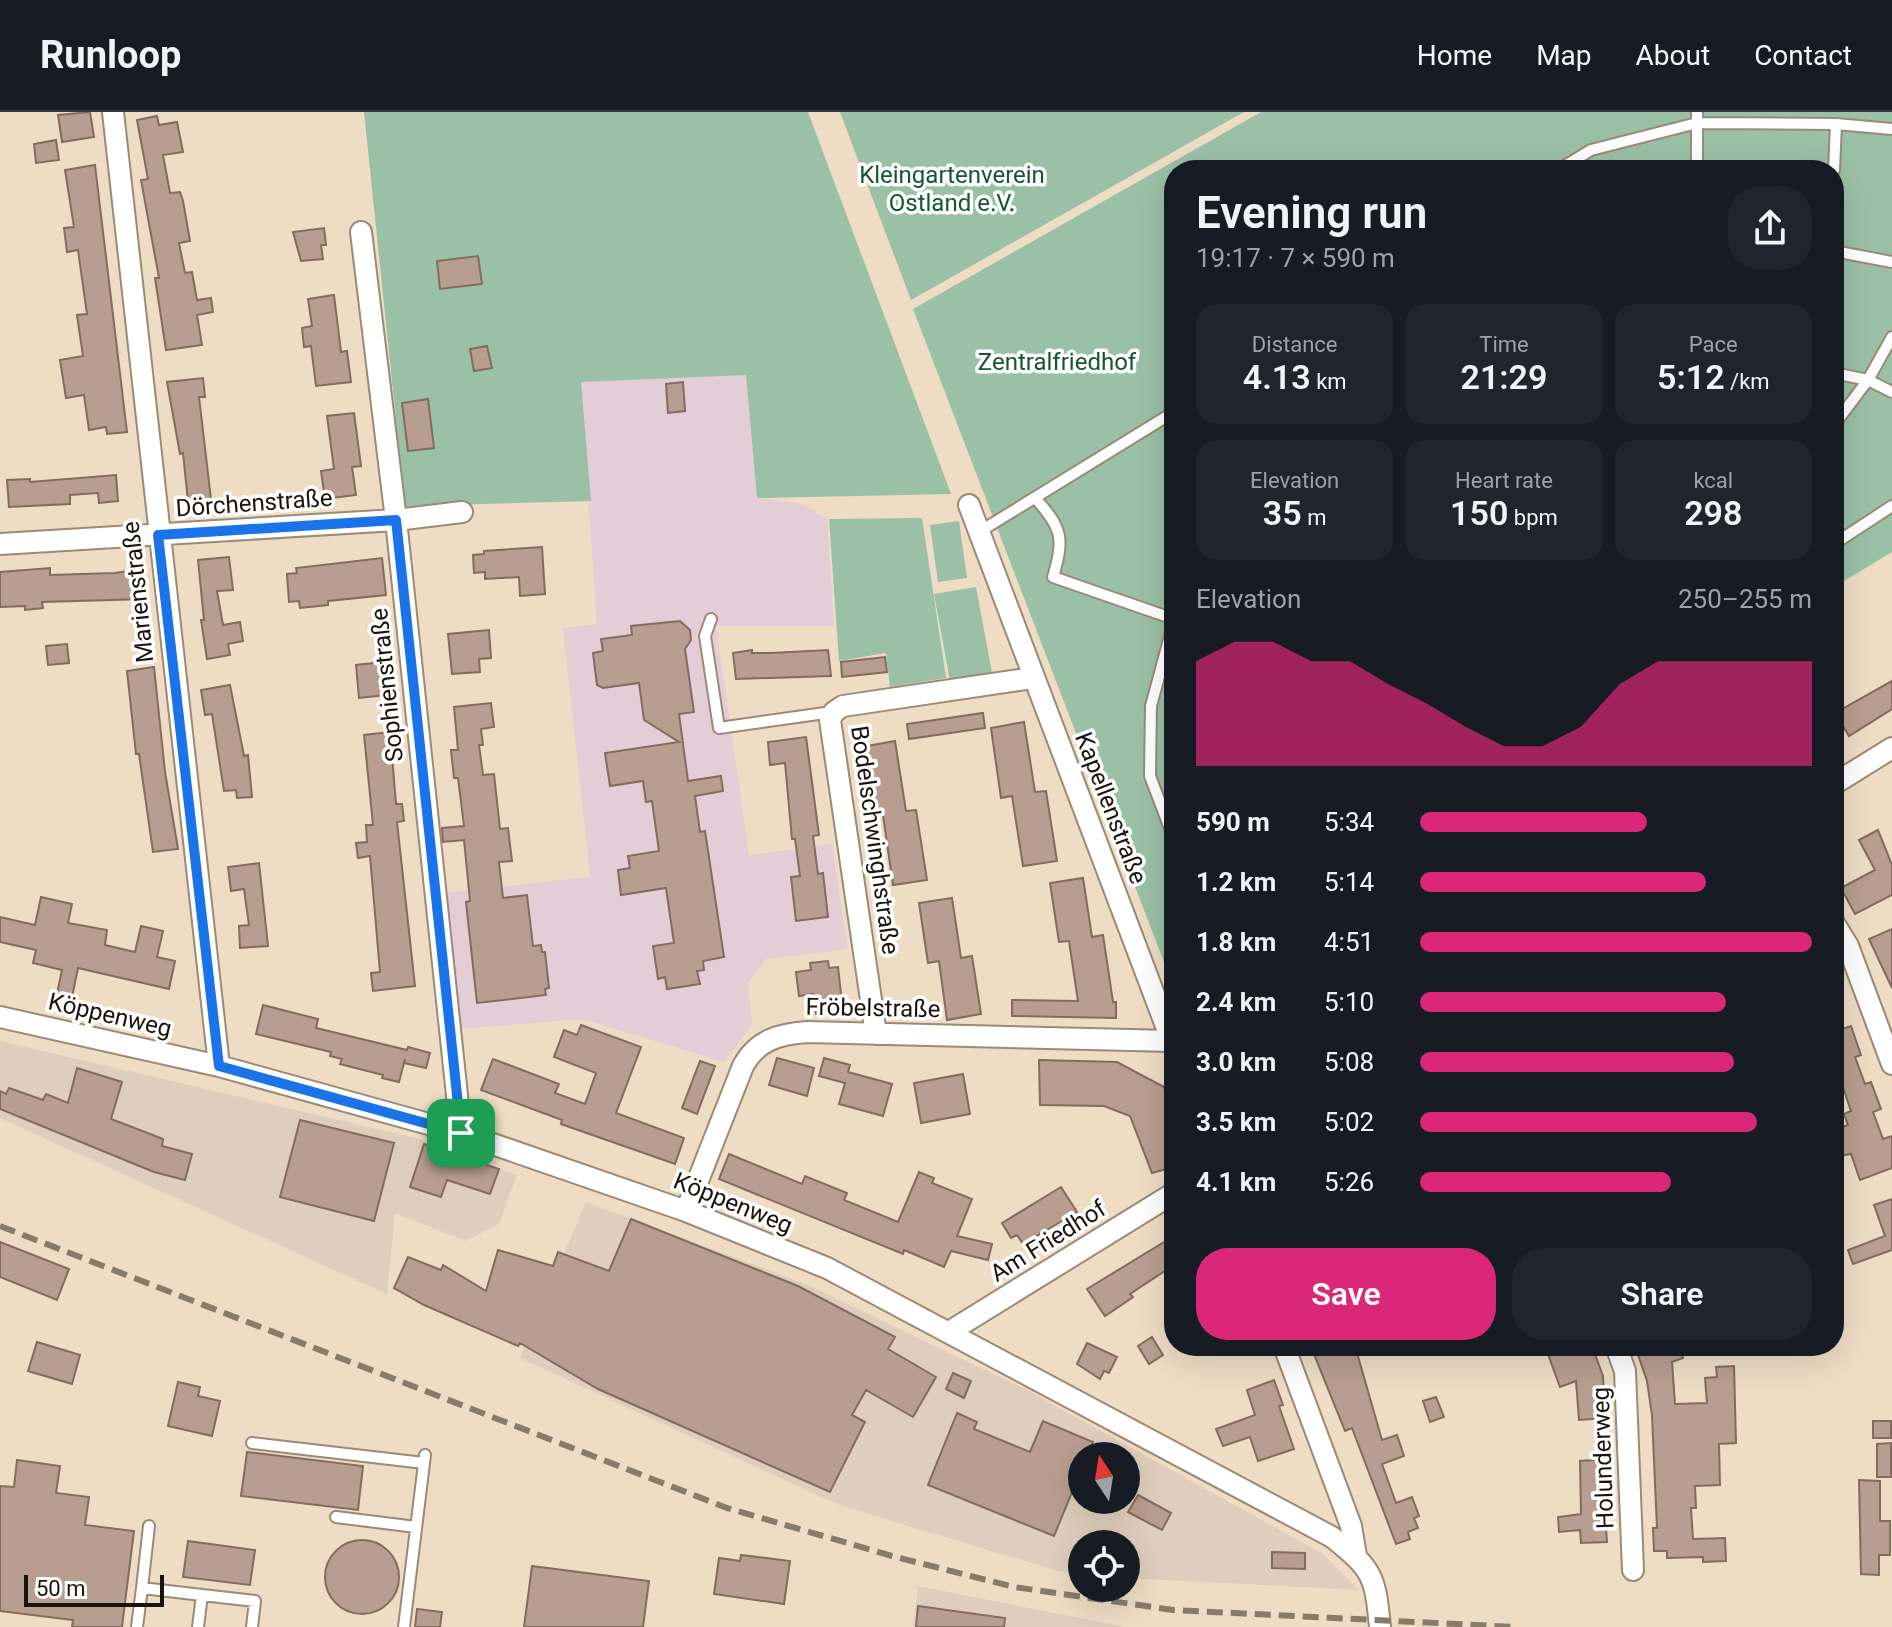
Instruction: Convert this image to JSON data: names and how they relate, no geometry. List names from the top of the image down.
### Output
{
  "streets": {
    "street": [
      "Dörchenstraße",
      "Marienstraße",
      "Sophienstraße",
      "Kapellenstraße",
      "Bodelschwinghstraße",
      "Fröbelstraße",
      "Köppenweg",
      "Am Friedhof",
      "Holunderweg"
    ]
  },
  "crossings": [
    ["Dörchenstraße", "Marienstraße"],
    ["Dörchenstraße", "Sophienstraße"],
    ["Marienstraße", "Köppenweg"],
    ["Sophienstraße", "Köppenweg"],
    ["Kapellenstraße", "Bodelschwinghstraße"],
    ["Bodelschwinghstraße", "Fröbelstraße"],
    ["Fröbelstraße", "Köppenweg"],
    ["Köppenweg", "Am Friedhof"]
  ],
  "parks": ["Kleingartenverein Ostland e.V.", "Zentralfriedhof"],
  "scale_bar": "50 m",
  "north": "top",
  "page": {
    "header": "Runloop",
    "nav": [
      "Home",
      "Map",
      "About",
      "Contact"
    ],
    "heading": ["Evening run", "19:17 · 7 × 590 m"],
    "stats": [
      ["Distance", "4.13 km"],
      ["Time", "21:29"],
      ["Pace", "5:12 /km"],
      ["Elevation", "35 m"],
      ["Heart rate", "150 bpm"],
      ["kcal", "298"]
    ],
    "chart": ["Elevation", "250–255 m"],
    "list": [
      {
        "name": "590 m",
        "note": "5:34"
      },
      {
        "name": "1.2 km",
        "note": "5:14"
      },
      {
        "name": "1.8 km",
        "note": "4:51"
      },
      {
        "name": "2.4 km",
        "note": "5:10"
      },
      {
        "name": "3.0 km",
        "note": "5:08"
      },
      {
        "name": "3.5 km",
        "note": "5:02"
      },
      {
        "name": "4.1 km",
        "note": "5:26"
      }
    ],
    "buttons": ["Save", "Share"],
    "scale": "50 m"
  }
}
